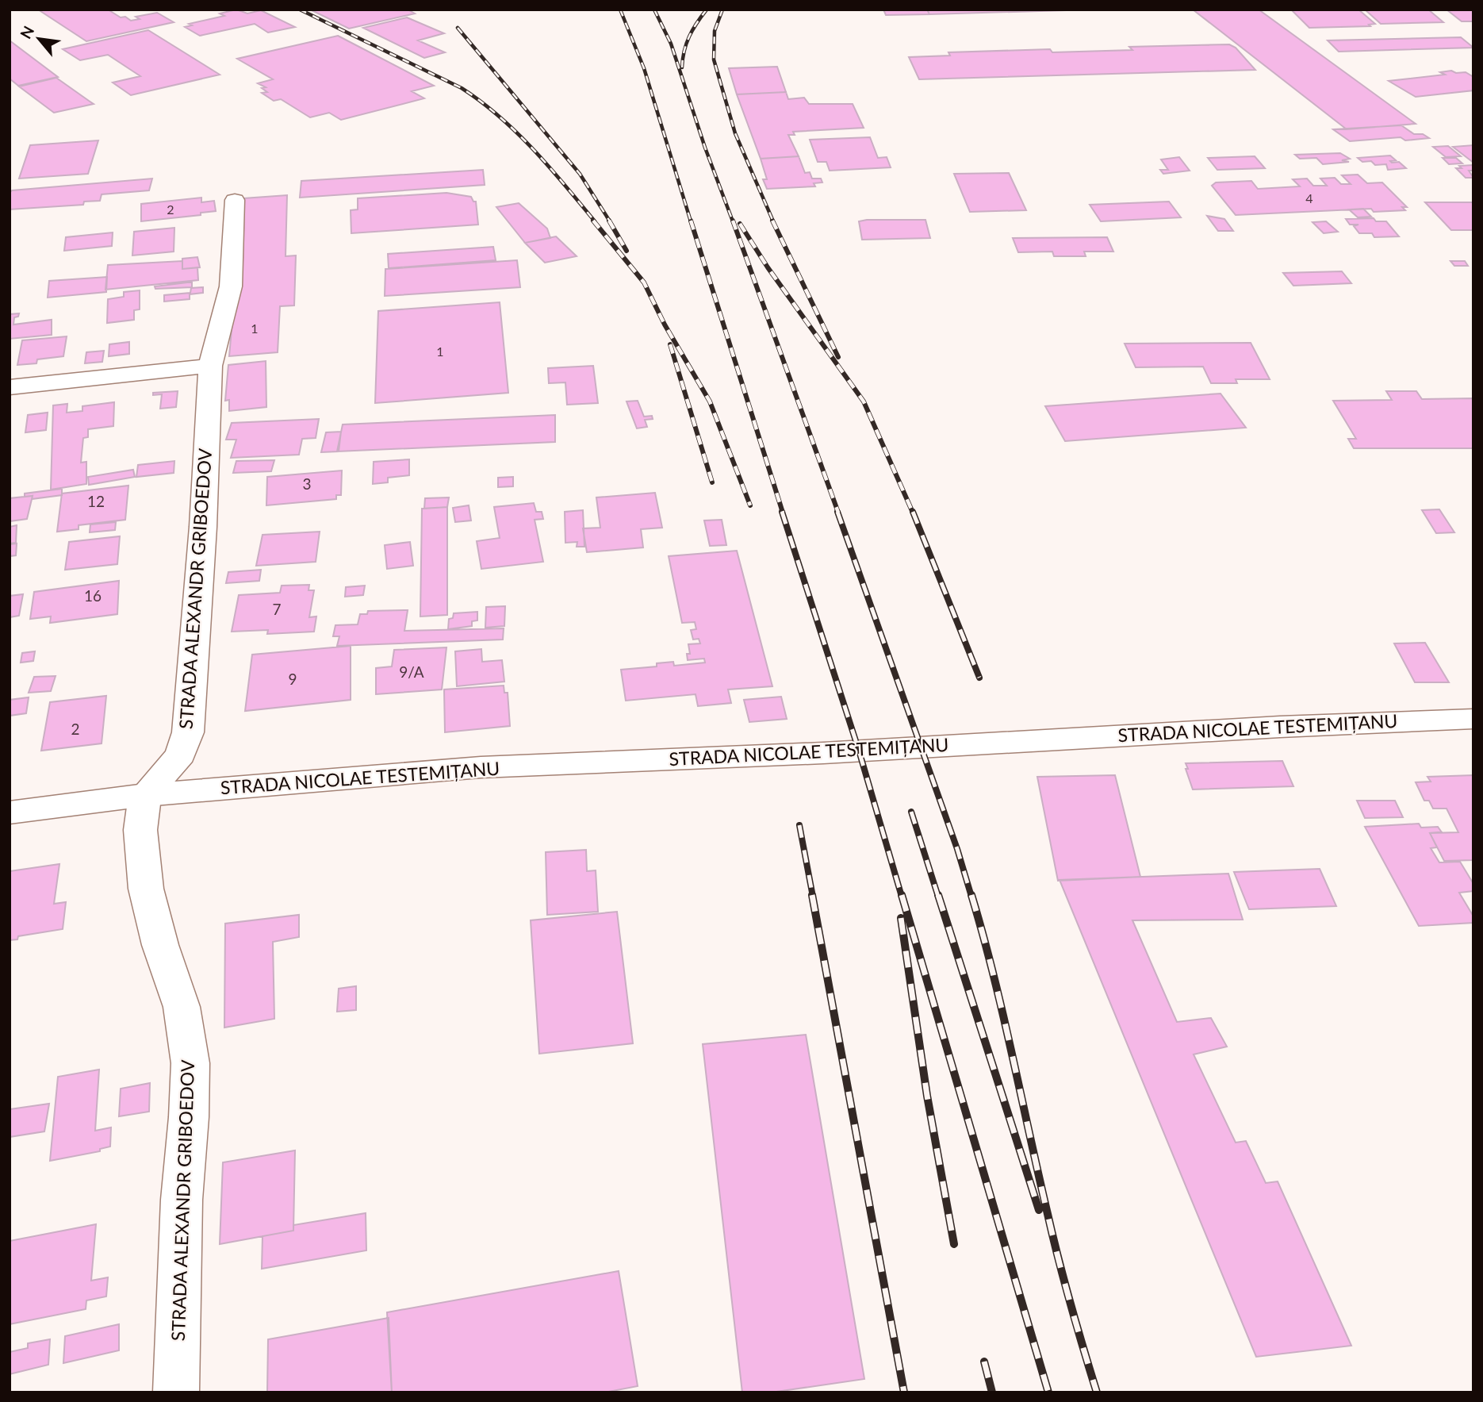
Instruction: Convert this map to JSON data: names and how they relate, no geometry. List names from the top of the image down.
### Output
{
  "streets": {
    "street": ["STRADA ALEXANDR GRIBOEDOV", "STRADA NICOLAE TESTEMIȚANU"]
  },
  "crossings": [
    ["STRADA ALEXANDR GRIBOEDOV", "STRADA NICOLAE TESTEMIȚANU"]
  ],
  "house_numbers": [
    "4",
    "2",
    "1",
    "1",
    "3",
    "12",
    "16",
    "7",
    "9/A",
    "9",
    "2"
  ],
  "north": "top left"
}
